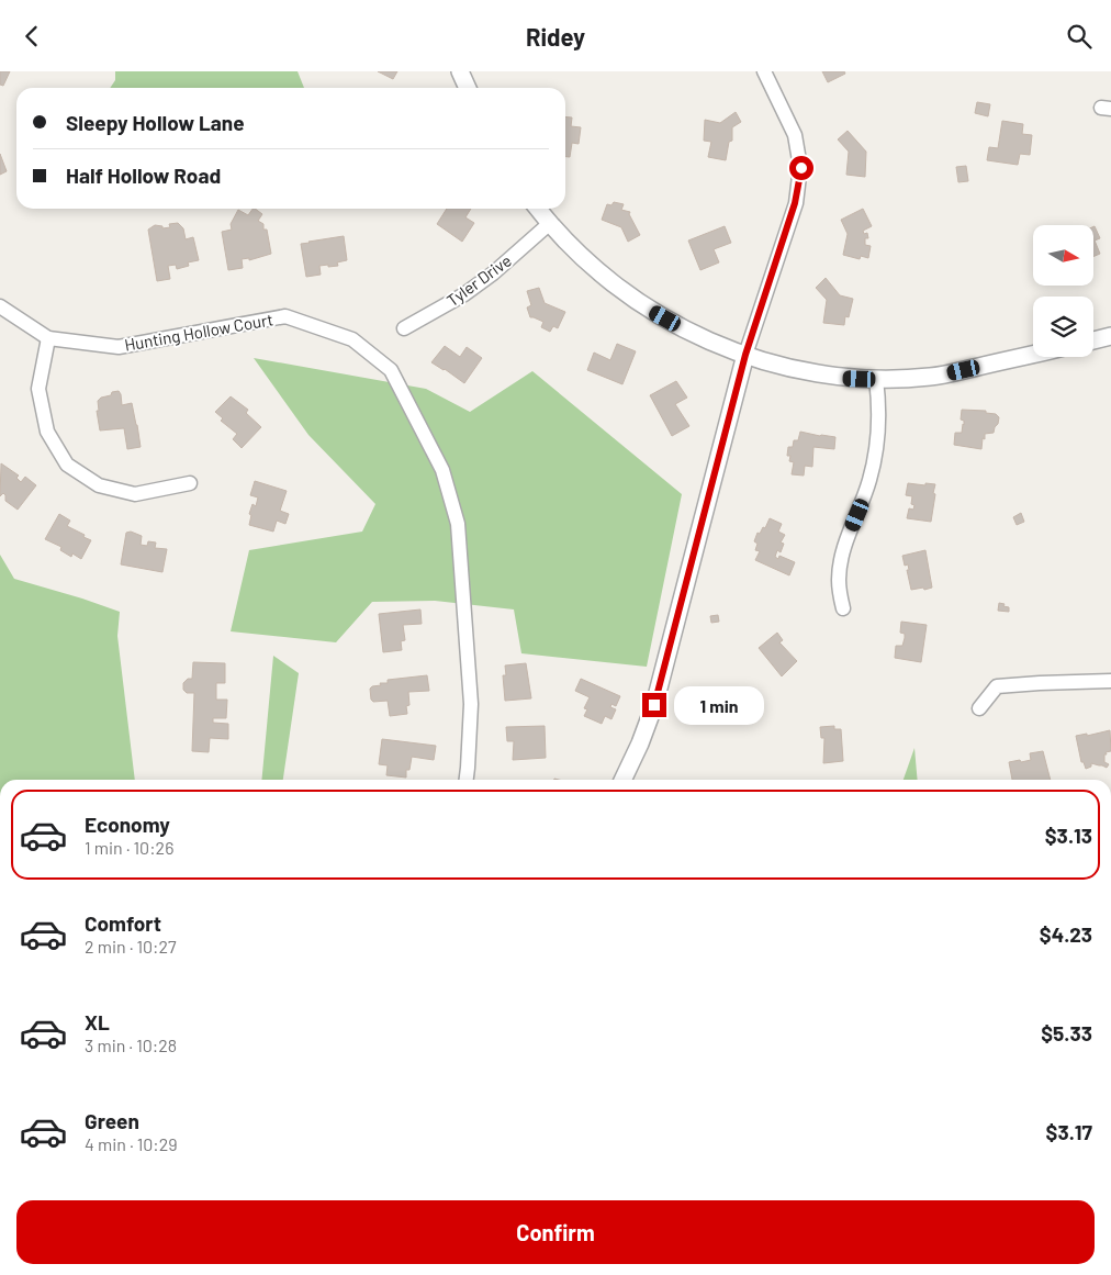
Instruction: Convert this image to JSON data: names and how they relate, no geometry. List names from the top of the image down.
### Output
{
  "streets": {
    "street": ["Tyler Drive", "Hunting Hollow Court"]
  },
  "north": "right",
  "page": {
    "header": "Ridey",
    "banner": ["Sleepy Hollow Lane", "Half Hollow Road"],
    "bubble": "1 min",
    "list": [
      {
        "name": "Economy",
        "note": "1 min · 10:26",
        "value": "$3.13"
      },
      {
        "name": "Comfort",
        "note": "2 min · 10:27",
        "value": "$4.23"
      },
      {
        "name": "XL",
        "note": "3 min · 10:28",
        "value": "$5.33"
      },
      {
        "name": "Green",
        "note": "4 min · 10:29",
        "value": "$3.17"
      }
    ],
    "buttons": "Confirm"
  }
}
